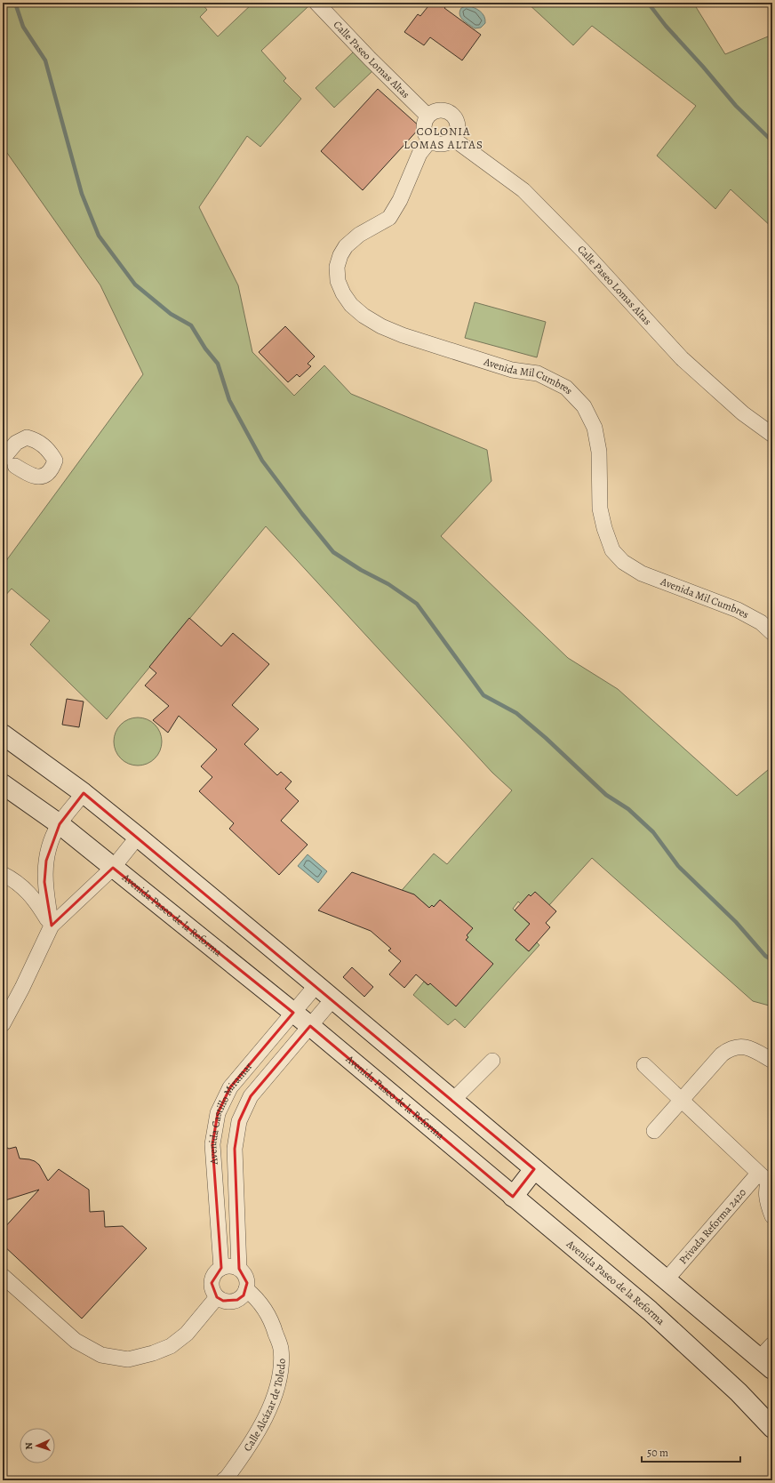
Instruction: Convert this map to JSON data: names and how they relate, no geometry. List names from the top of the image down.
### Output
{
  "streets": {
    "main road": ["Avenida Paseo de la Reforma"],
    "street": [
      "Calle Paseo Lomas Altas",
      "Avenida Mil Cumbres",
      "Avenida Castillo Miramar",
      "Privada Reforma 2420",
      "Calle Alcázar de Toledo"
    ]
  },
  "crossings": [
    ["Calle Paseo Lomas Altas", "Avenida Mil Cumbres"],
    ["Avenida Paseo de la Reforma", "Avenida Castillo Miramar"],
    ["Avenida Castillo Miramar", "Calle Alcázar de Toledo"]
  ],
  "districts": ["COLONIA LOMAS ALTAS"],
  "scale_bar": "50 m",
  "north": "left"
}
